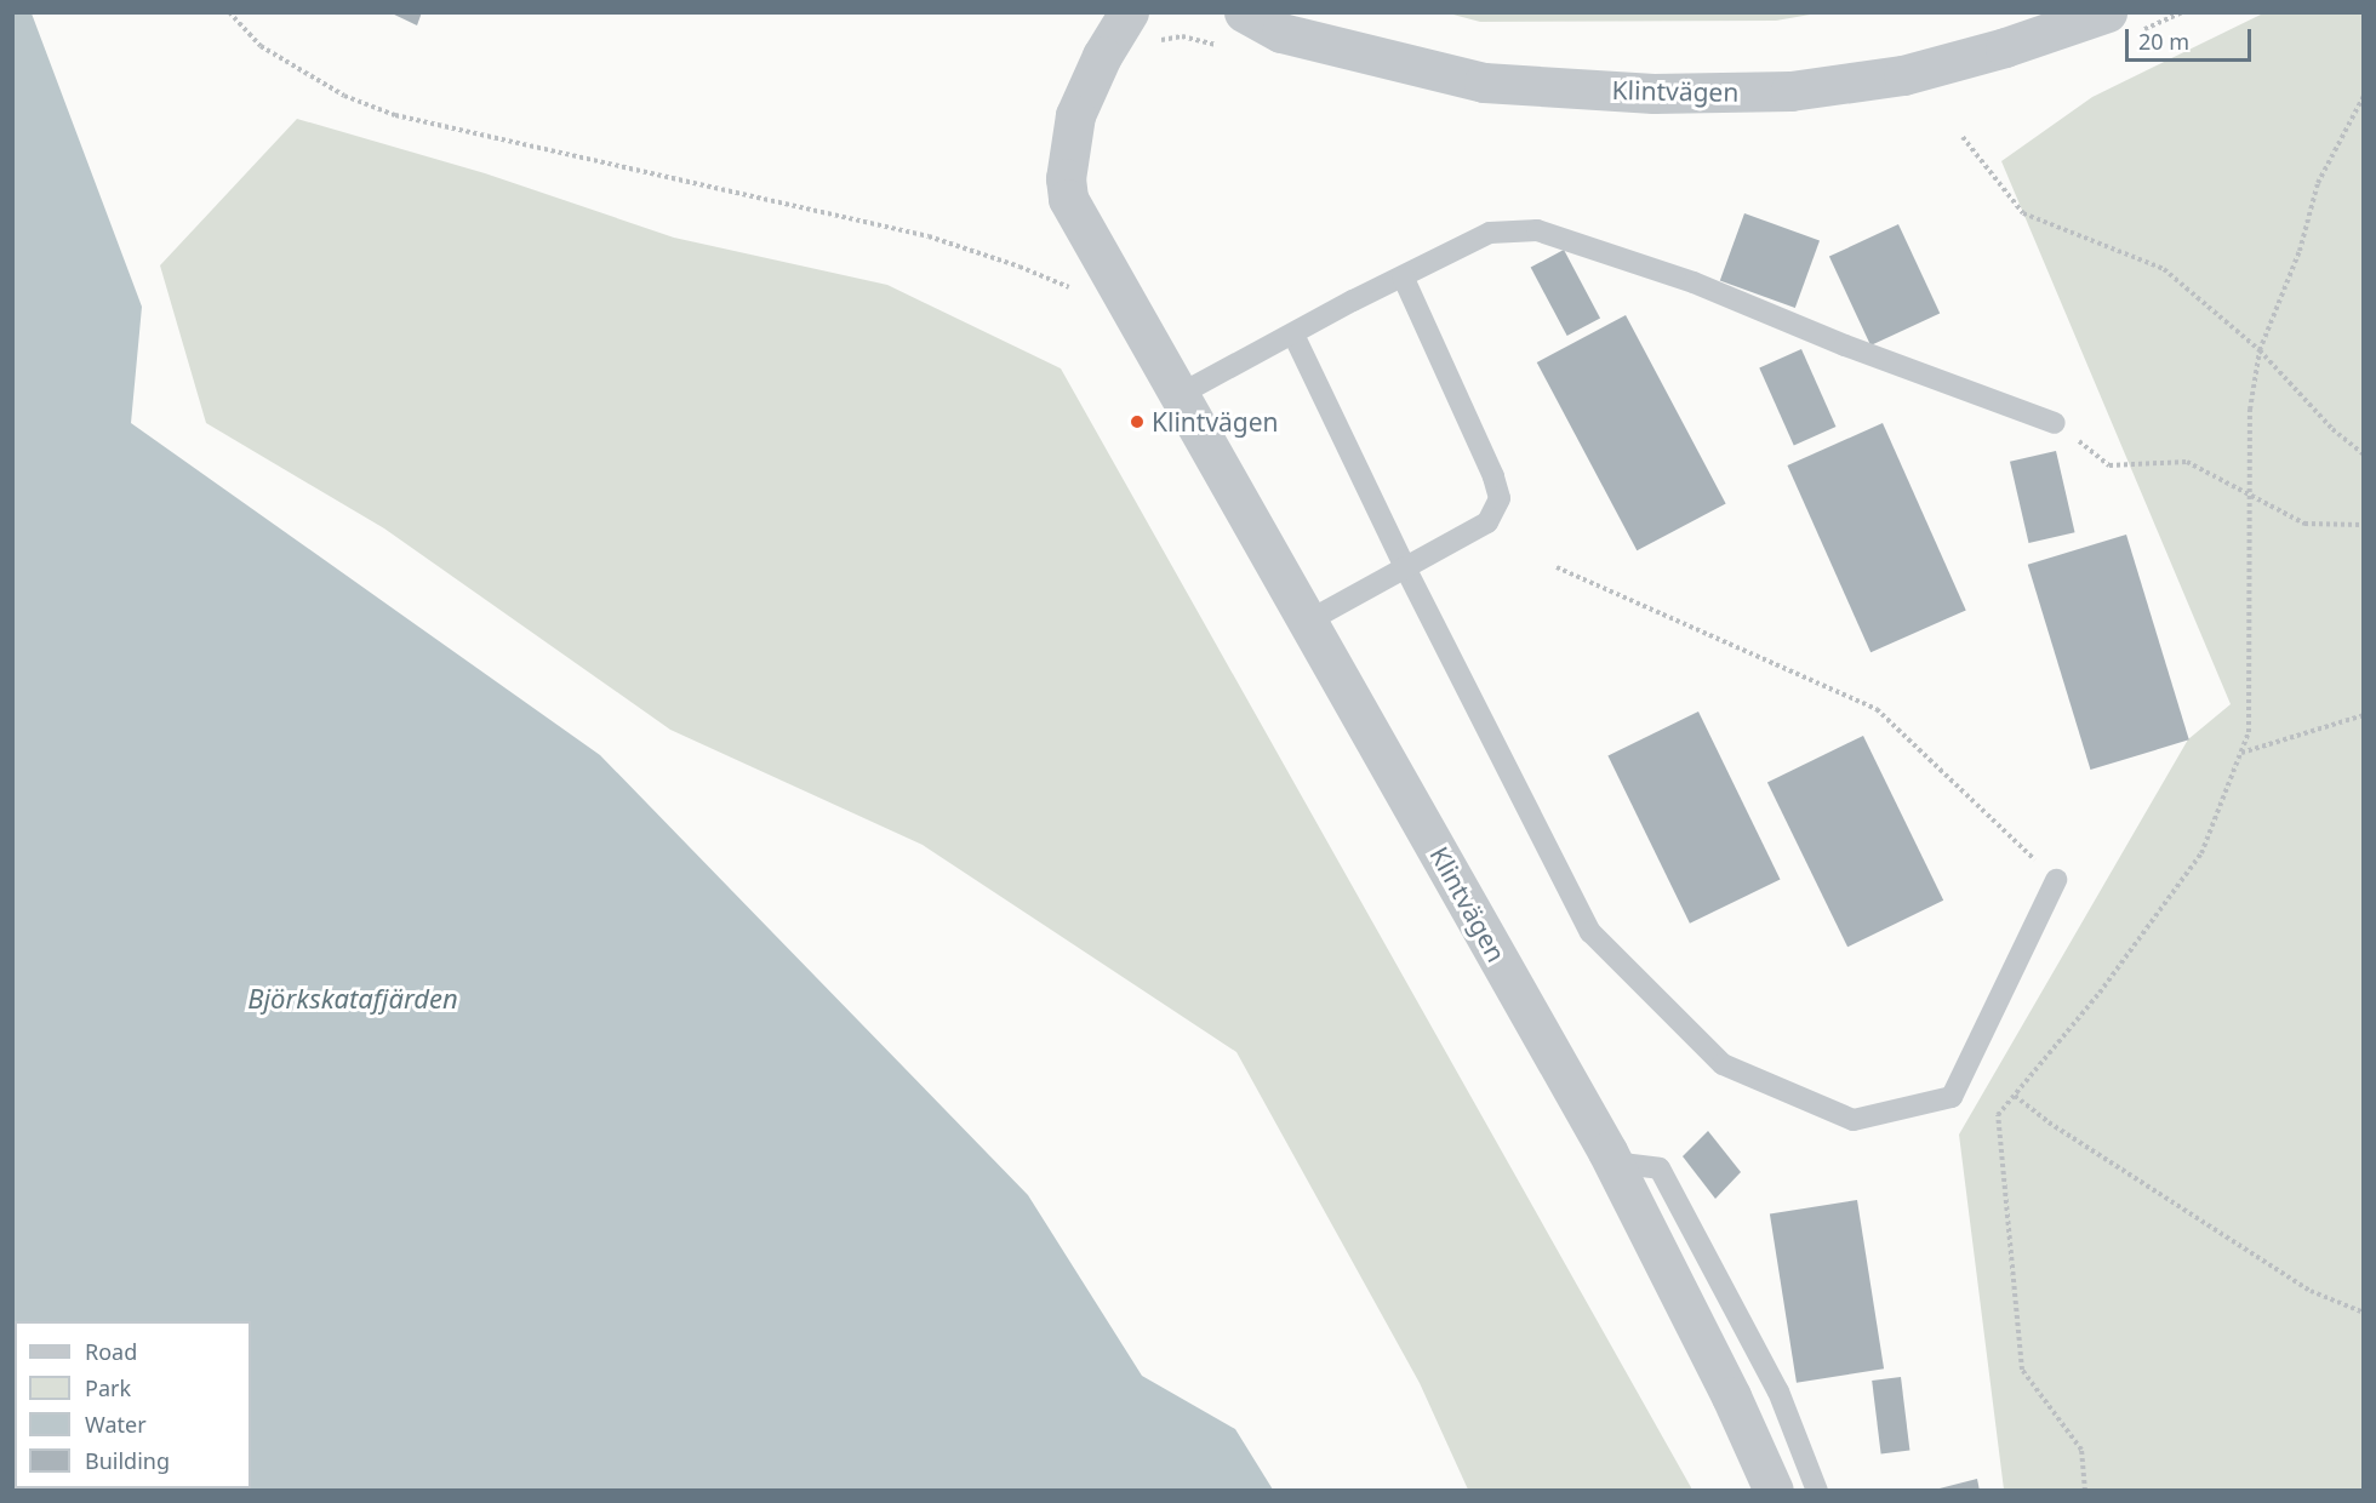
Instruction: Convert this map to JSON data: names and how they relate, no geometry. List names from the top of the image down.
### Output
{
  "streets": {
    "street": ["Klintvägen"]
  },
  "water": ["Björkskatafjärden"],
  "places": ["Klintvägen"],
  "legend": [
    "Road",
    "Park",
    "Water",
    "Building"
  ],
  "scale_bar": "20 m"
}
